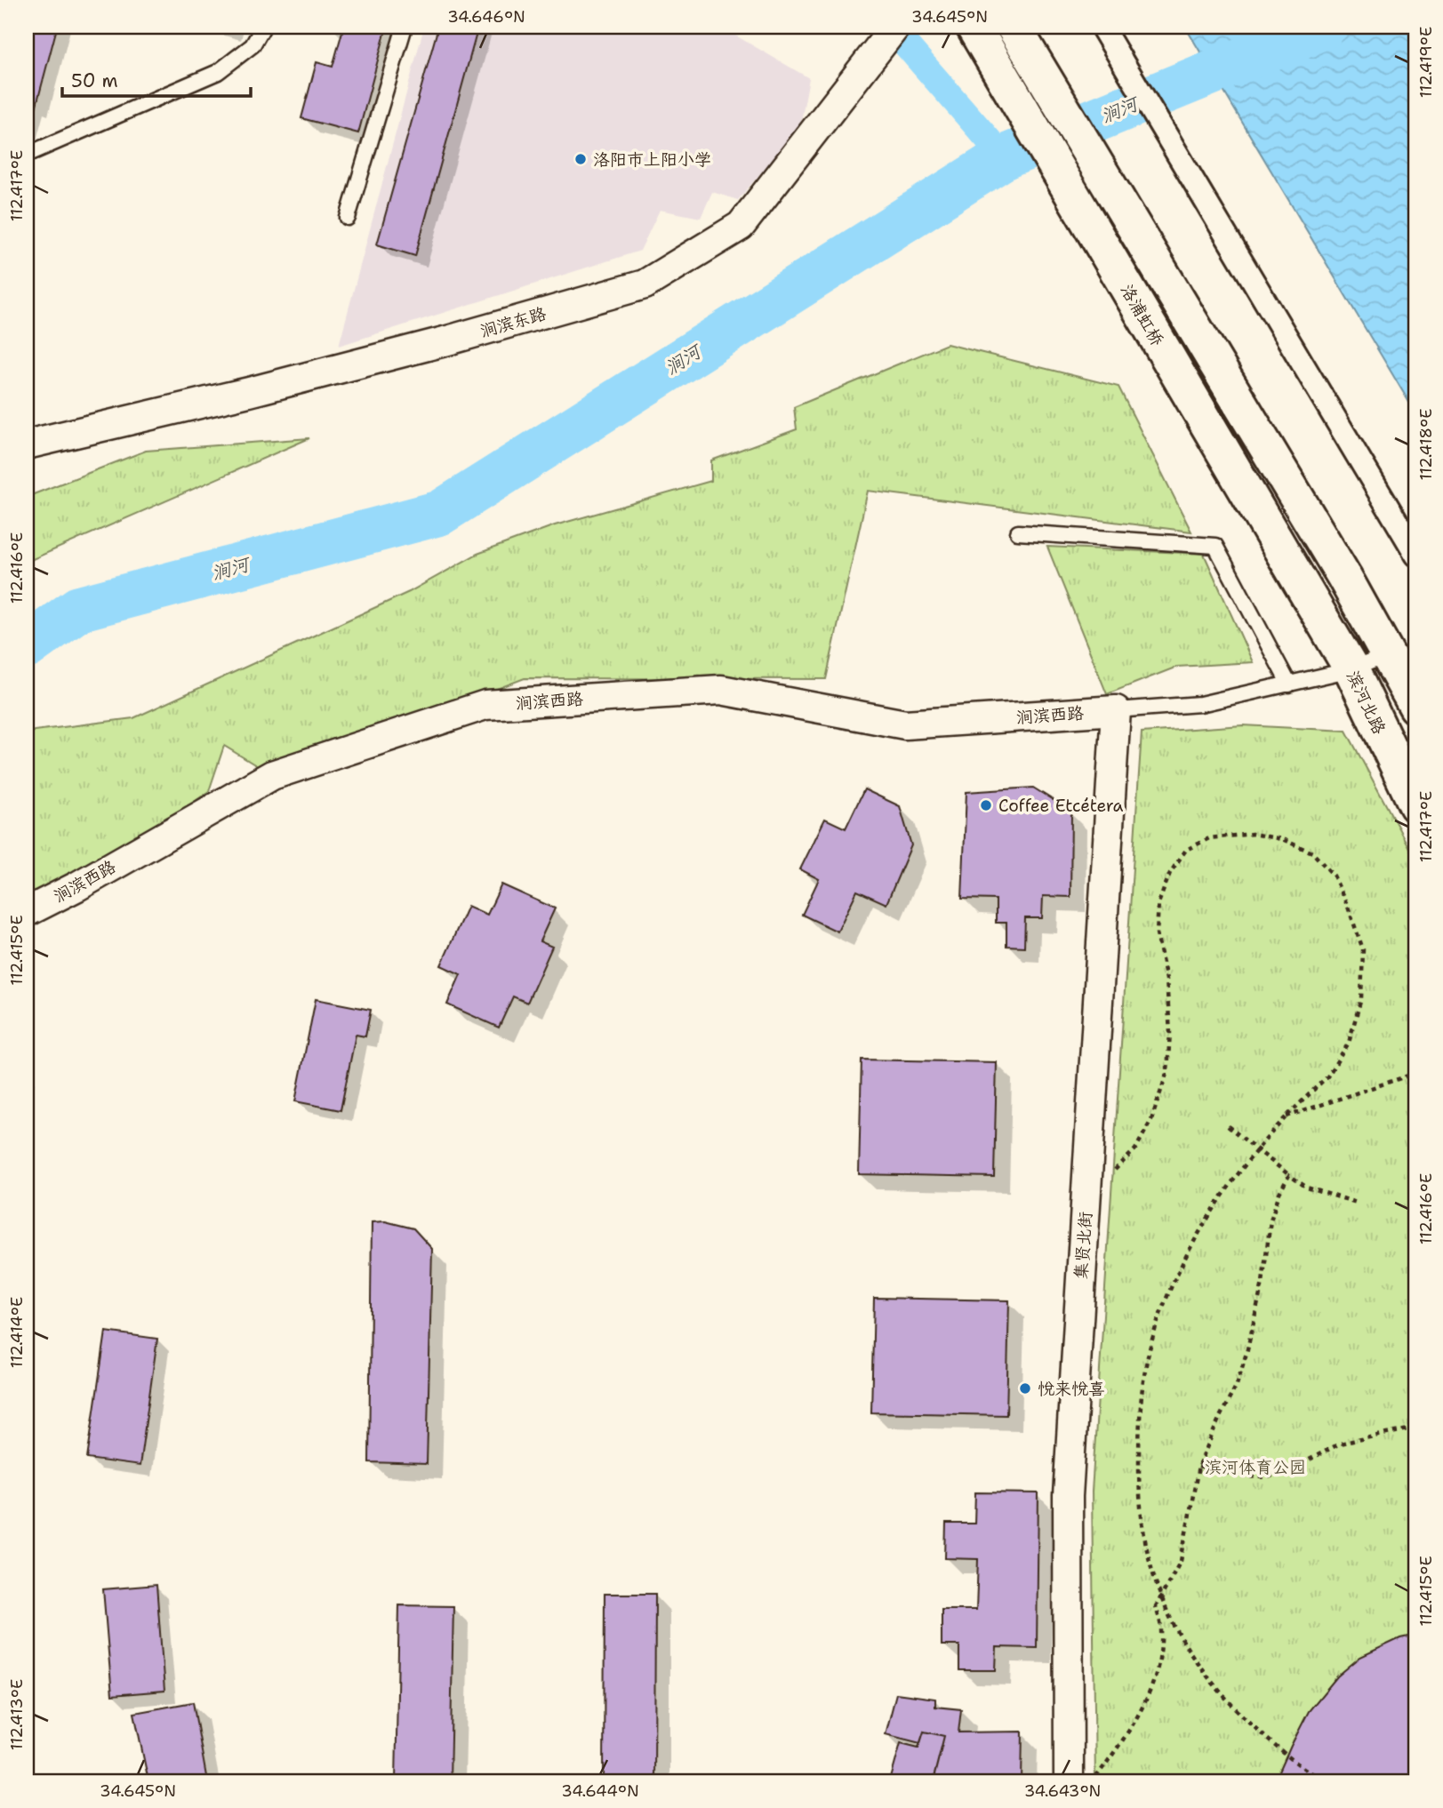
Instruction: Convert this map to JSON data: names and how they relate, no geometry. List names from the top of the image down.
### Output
{
  "streets": {
    "main road": ["洛浦虹桥", "滨河北路"],
    "street": ["涧滨东路", "涧滨西路", "集贤北街"]
  },
  "crossings": [
    ["洛浦虹桥", "滨河北路"],
    ["涧滨西路", "集贤北街"]
  ],
  "water": ["涧河"],
  "parks": ["滨河体育公园"],
  "places": ["洛阳市上阳小学", "Coffee Etcétera", "悦来悦喜"],
  "scale_bar": "50 m",
  "coordinates": [
    "34.646°N",
    "34.645°N",
    "112.419°E",
    "112.417°E",
    "112.418°E",
    "112.416°E",
    "112.415°E",
    "112.414°E",
    "112.413°E",
    "34.644°N",
    "34.643°N"
  ]
}
